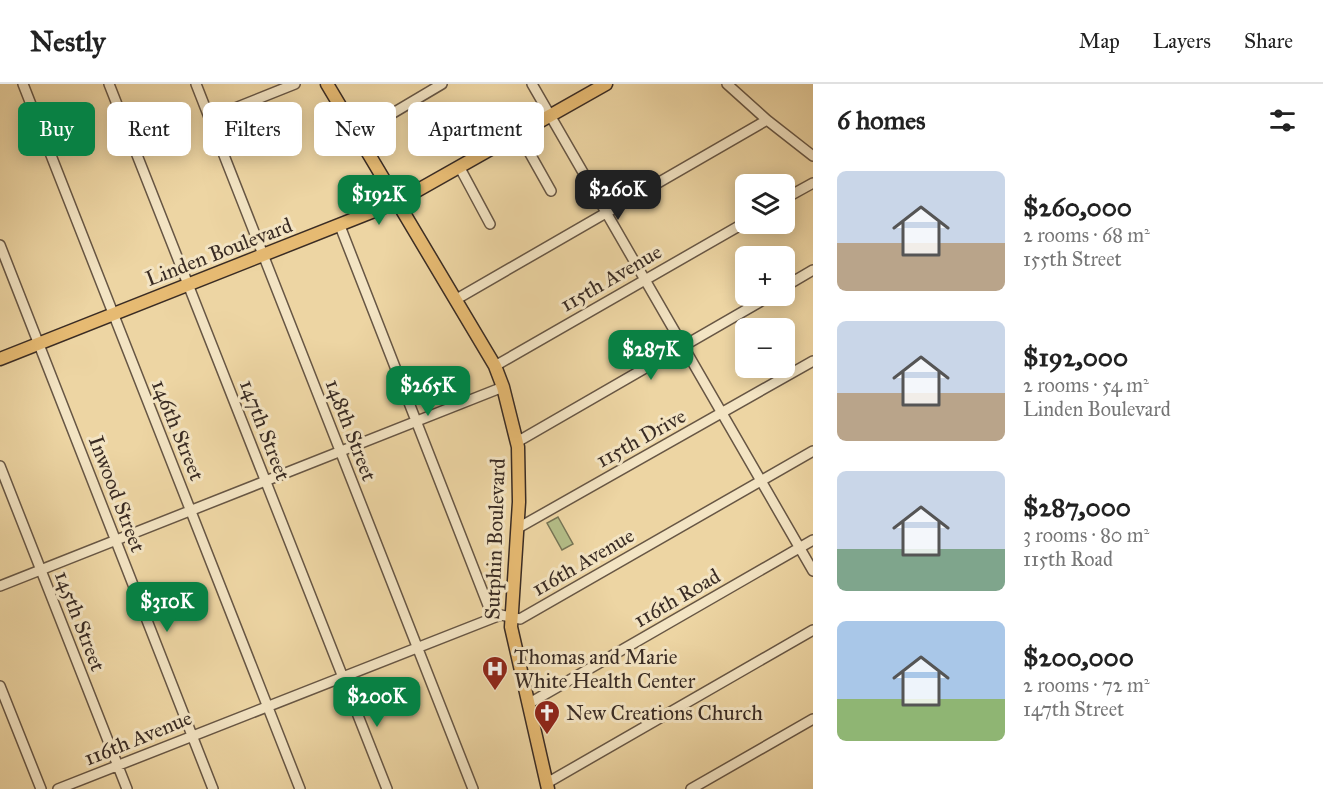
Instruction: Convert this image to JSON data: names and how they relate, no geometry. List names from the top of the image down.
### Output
{
  "streets": {
    "main road": ["Linden Boulevard", "Sutphin Boulevard"],
    "street": [
      "115th Avenue",
      "146th Street",
      "147th Street",
      "148th Street",
      "115th Drive",
      "Inwood Street",
      "116th Avenue",
      "116th Road",
      "145th Street"
    ]
  },
  "crossings": [
    ["Linden Boulevard", "146th Street"],
    ["Linden Boulevard", "147th Street"],
    ["Linden Boulevard", "148th Street"],
    ["Linden Boulevard", "Inwood Street"],
    ["Linden Boulevard", "Sutphin Boulevard"],
    ["115th Avenue", "Sutphin Boulevard"],
    ["146th Street", "116th Avenue"],
    ["147th Street", "116th Avenue"],
    ["148th Street", "116th Avenue"],
    ["115th Drive", "Sutphin Boulevard"],
    ["Inwood Street", "116th Avenue"],
    ["Sutphin Boulevard", "116th Avenue"],
    ["Sutphin Boulevard", "116th Road"],
    ["116th Avenue", "145th Street"]
  ],
  "places": {
    "hospital": ["Thomas and Marie White Health Center"],
    "church": ["New Creations Church"]
  },
  "page": {
    "header": "Nestly",
    "nav": ["Map", "Layers", "Share"],
    "heading": "6 homes",
    "chip": [
      "Buy",
      "Rent",
      "Filters",
      "New",
      "Apartment"
    ],
    "list": [
      {
        "name": "$260,000",
        "note": "2 rooms · 68 m² · 155th Street"
      },
      {
        "name": "$192,000",
        "note": "2 rooms · 54 m² · Linden Boulevard"
      },
      {
        "name": "$287,000",
        "note": "3 rooms · 80 m² · 115th Road"
      },
      {
        "name": "$200,000",
        "note": "2 rooms · 72 m² · 147th Street"
      }
    ],
    "price": [
      "$260K",
      "$192K",
      "$287K",
      "$265K",
      "$310K",
      "$200K"
    ],
    "map_buttons": ["+", "−"]
  }
}
